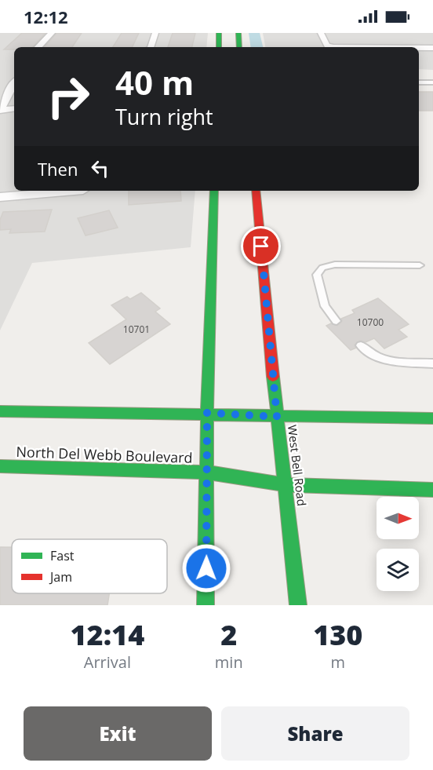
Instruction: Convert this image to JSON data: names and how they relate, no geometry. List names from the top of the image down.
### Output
{
  "streets": {
    "main road": ["North Del Webb Boulevard", "West Bell Road"]
  },
  "crossings": [
    ["North Del Webb Boulevard", "West Bell Road"]
  ],
  "house_numbers": ["10700", "10701"],
  "legend": ["Fast", "Jam"],
  "north": "right",
  "page": {
    "status": "12:12",
    "turn": ["40 m", "Turn right"],
    "then": "Then",
    "eta": [
      "12:14",
      "Arrival",
      "2",
      "min",
      "130",
      "m"
    ],
    "buttons": ["Exit", "Share"]
  }
}
